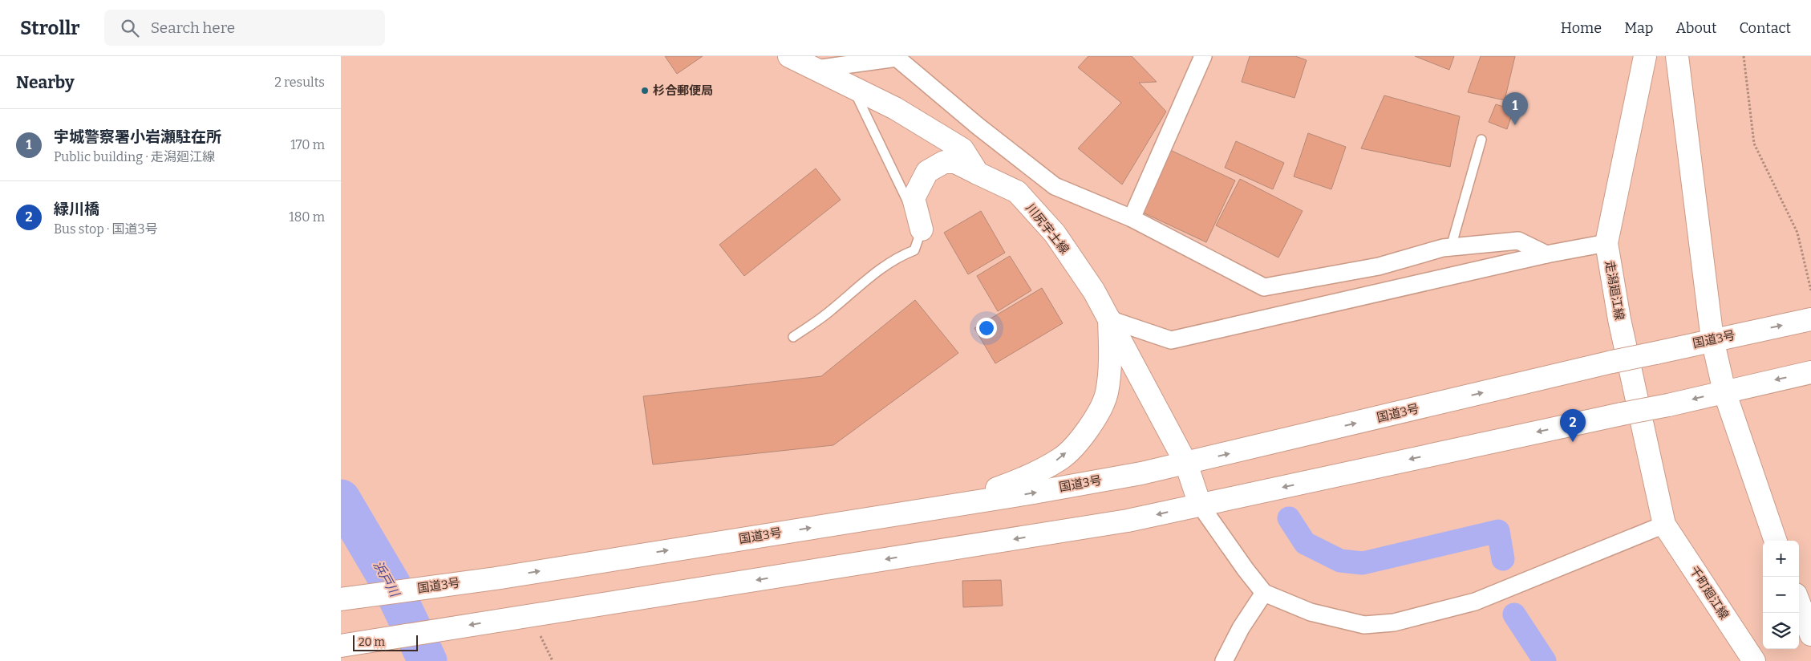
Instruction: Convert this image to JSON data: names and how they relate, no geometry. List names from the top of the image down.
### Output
{
  "streets": {
    "main road": [
      "川尻宇土線",
      "走潟廻江線",
      "国道3号",
      "千町廻江線"
    ]
  },
  "crossings": [
    ["川尻宇土線", "国道3号"],
    ["走潟廻江線", "千町廻江線"]
  ],
  "water": ["浜戸川"],
  "places": ["杉合郵便局"],
  "scale_bar": "20 m",
  "page": {
    "header": "Strollr",
    "search": "Search here",
    "nav": [
      "Home",
      "Map",
      "About",
      "Contact"
    ],
    "heading": ["Nearby", "2 results"],
    "pins": ["1", "2"],
    "list": [
      {
        "mark": "1",
        "name": "宇城警察署小岩瀬駐在所",
        "note": "Public building · 走潟廻江線",
        "value": "170 m"
      },
      {
        "mark": "2",
        "name": "緑川橋",
        "note": "Bus stop · 国道3号",
        "value": "180 m"
      }
    ],
    "map_buttons": ["+", "−"],
    "scale": "20 m"
  }
}
